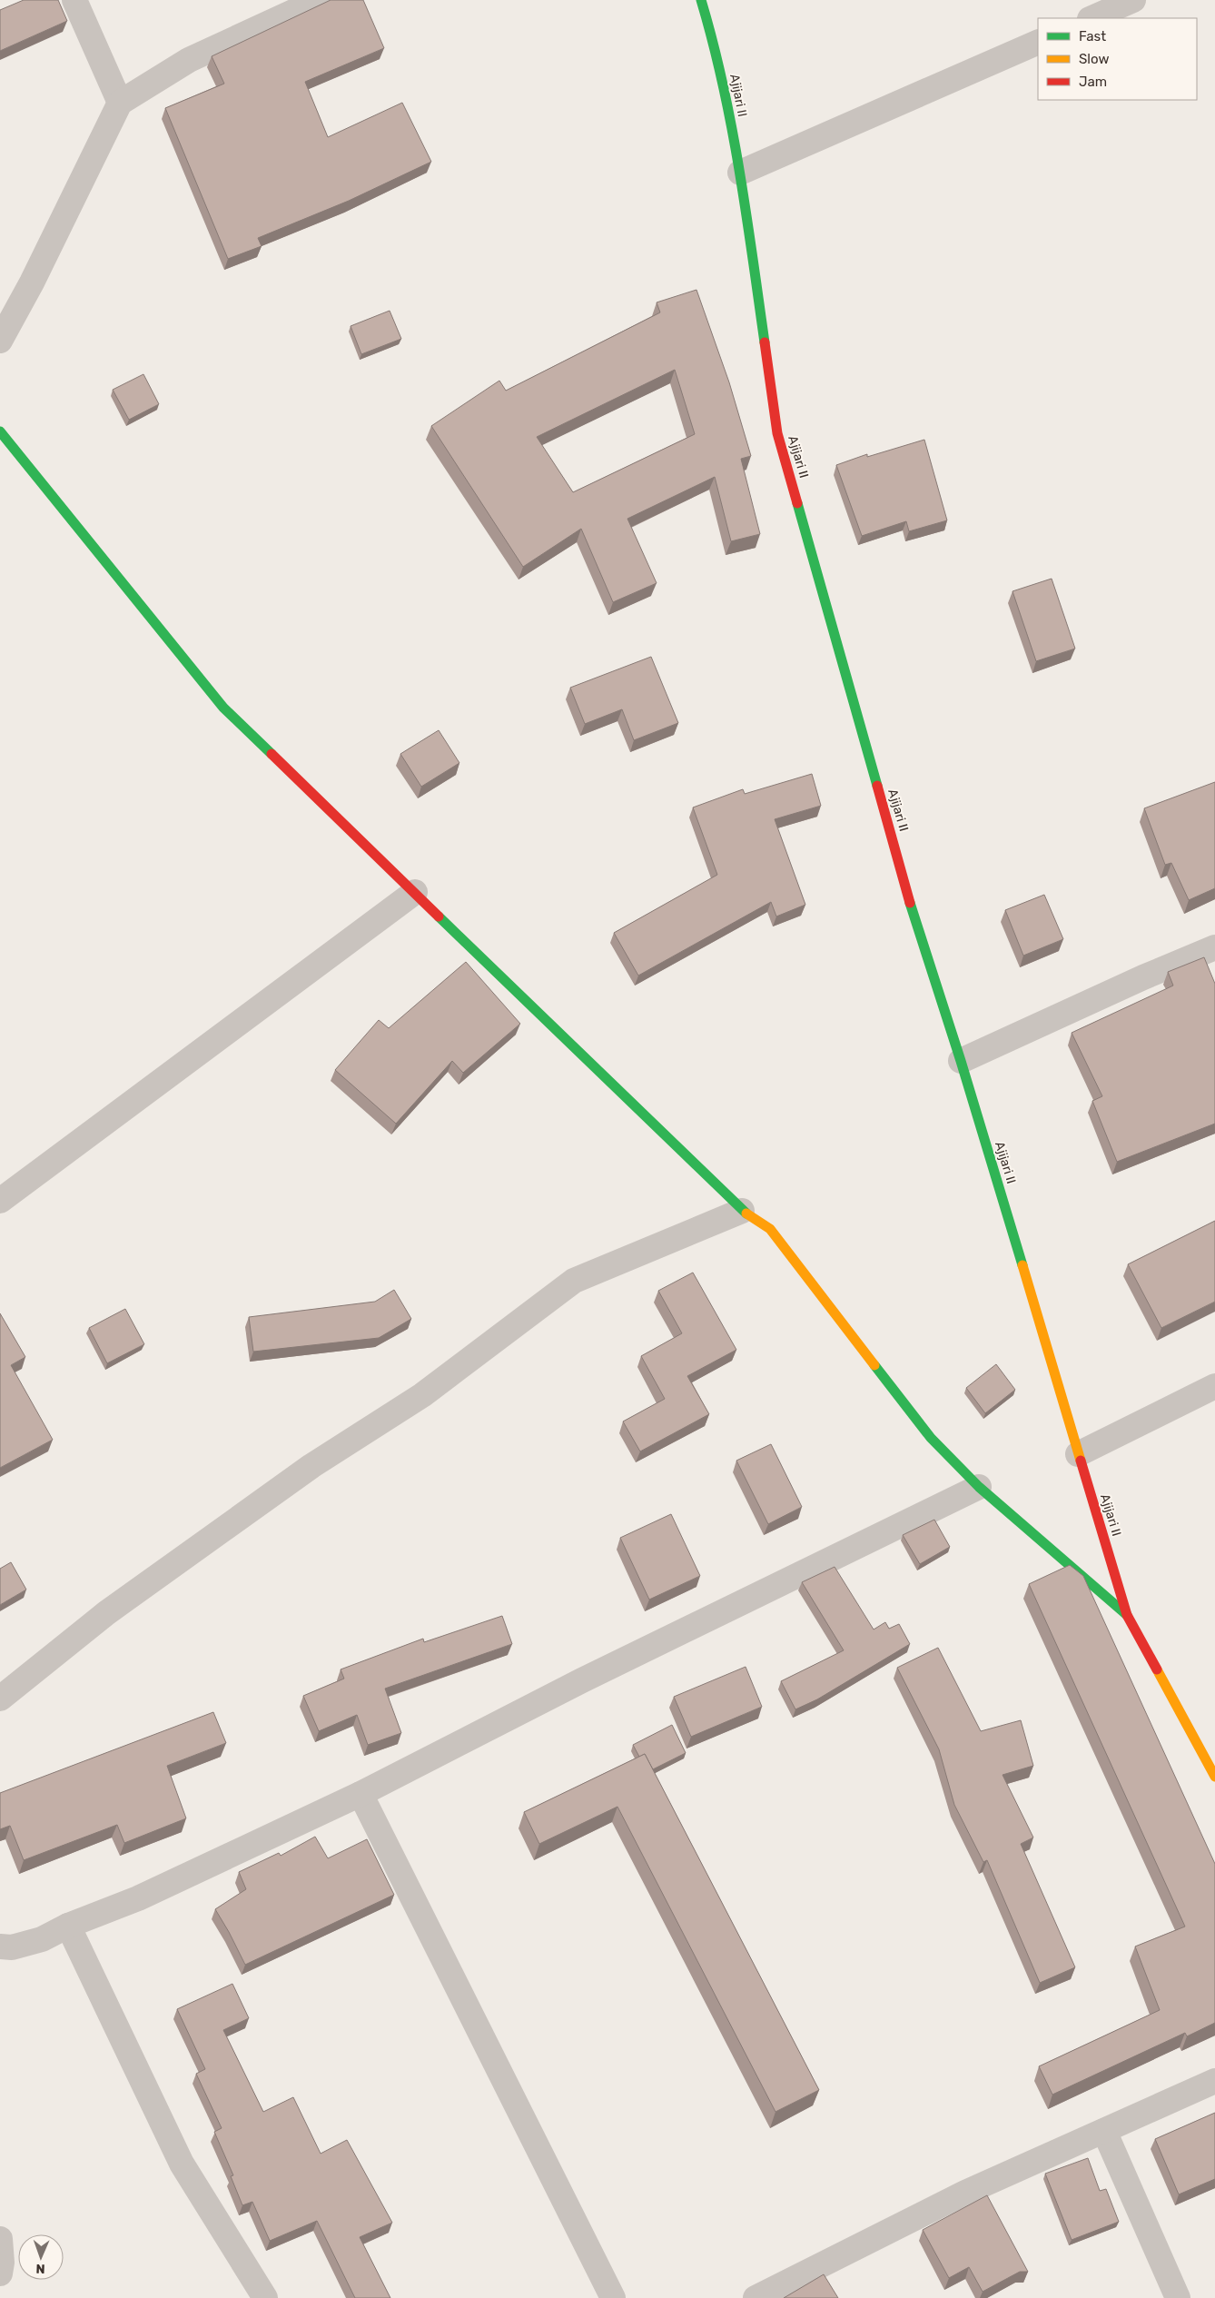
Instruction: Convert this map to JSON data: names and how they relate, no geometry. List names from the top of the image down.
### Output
{
  "streets": {
    "street": ["Ajijari II"]
  },
  "legend": ["Fast", "Slow", "Jam"],
  "north": "bottom"
}
